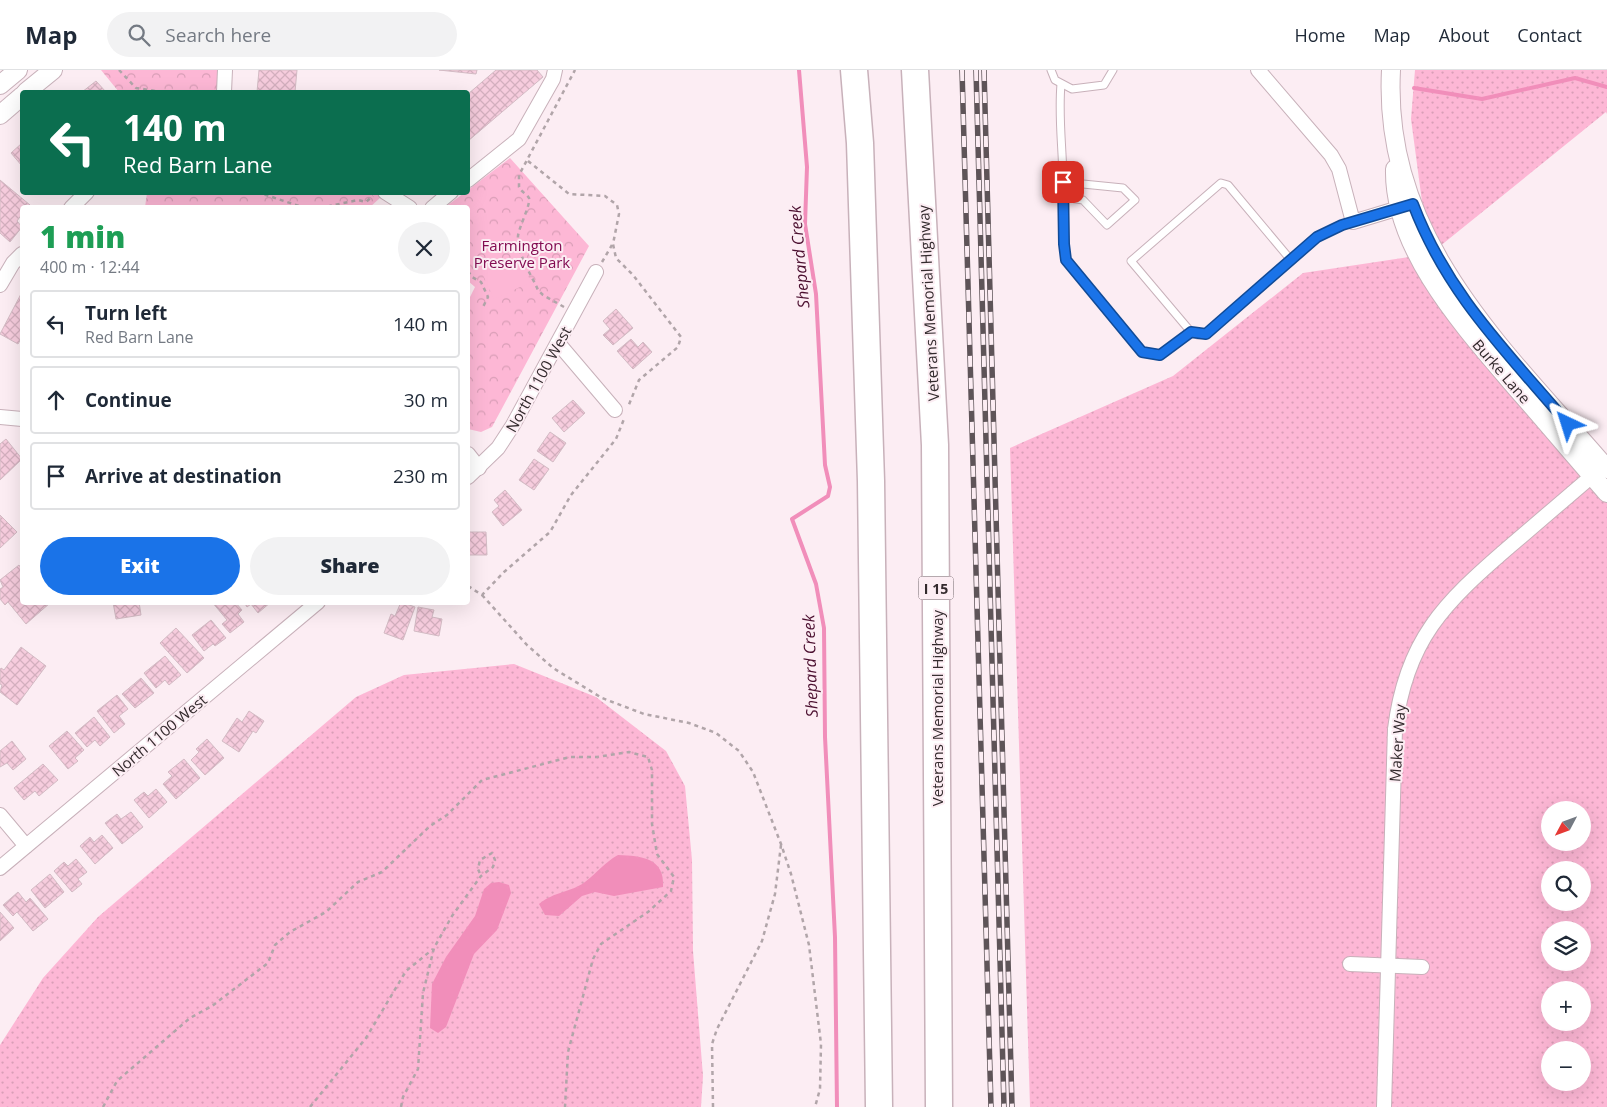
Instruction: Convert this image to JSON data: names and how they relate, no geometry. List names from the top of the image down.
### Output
{
  "streets": {
    "highway": ["Veterans Memorial Highway", "I 15"],
    "street": ["Burke Lane", "North 1100 West", "Maker Way"]
  },
  "crossings": [
    ["Burke Lane", "Maker Way"]
  ],
  "water": ["Shepard Creek"],
  "parks": ["Farmington Preserve Park"],
  "north": "bottom left",
  "page": {
    "header": "Map",
    "search": "Search here",
    "nav": [
      "Home",
      "Map",
      "About",
      "Contact"
    ],
    "turn": ["140 m", "Red Barn Lane"],
    "heading": ["1 min", "400 m · 12:44"],
    "list": [
      {
        "name": "Turn left",
        "note": "Red Barn Lane",
        "value": "140 m"
      },
      {
        "name": "Continue",
        "value": "30 m"
      },
      {
        "name": "Arrive at destination",
        "value": "230 m"
      }
    ],
    "buttons": ["Exit", "Share"],
    "map_buttons": ["+", "−"]
  }
}
